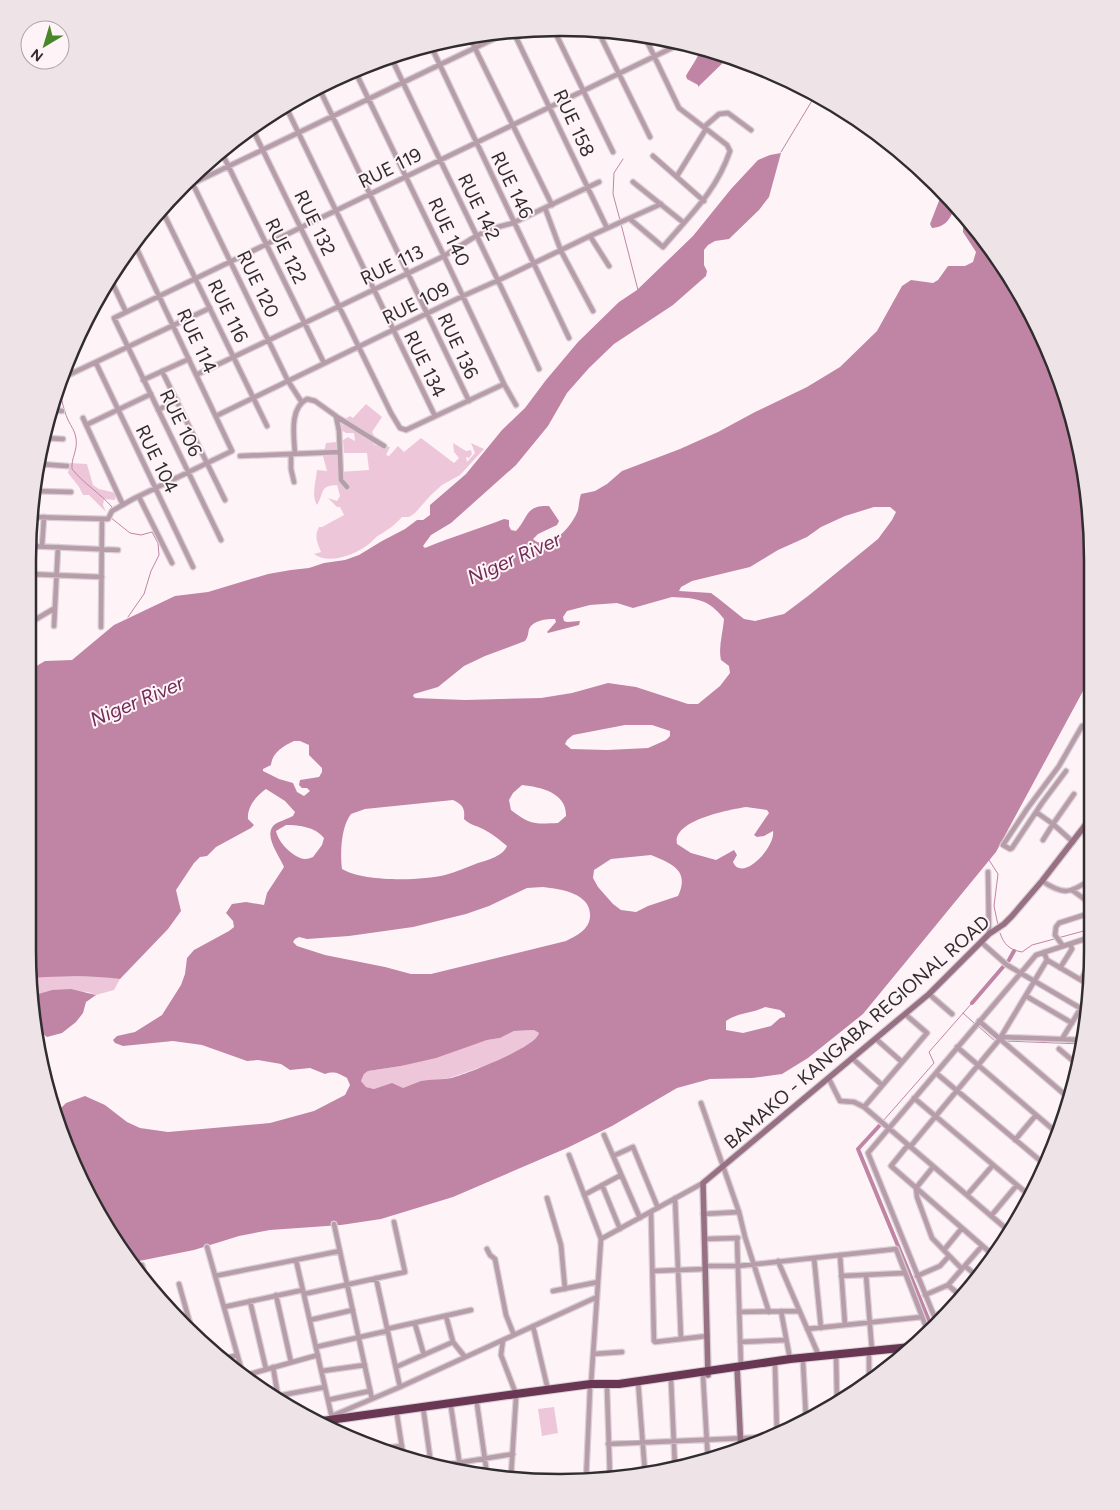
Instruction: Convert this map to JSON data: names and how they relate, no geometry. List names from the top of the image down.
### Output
{
  "streets": {
    "street": [
      "RUE 158",
      "RUE 119",
      "RUE 146",
      "RUE 142",
      "RUE 132",
      "RUE 140",
      "RUE 122",
      "RUE 113",
      "RUE 120",
      "RUE 109",
      "RUE 116",
      "RUE 114",
      "RUE 136",
      "RUE 134",
      "RUE 106",
      "RUE 104",
      "BAMAKO - KANGABA REGIONAL ROAD"
    ]
  },
  "crossings": [
    ["RUE 158", "RUE 119"],
    ["RUE 158", "RUE 113"],
    ["RUE 158", "RUE 109"],
    ["RUE 119", "RUE 146"],
    ["RUE 119", "RUE 142"],
    ["RUE 119", "RUE 132"],
    ["RUE 119", "RUE 140"],
    ["RUE 119", "RUE 122"],
    ["RUE 119", "RUE 120"],
    ["RUE 119", "RUE 116"],
    ["RUE 119", "RUE 114"],
    ["RUE 119", "RUE 136"],
    ["RUE 119", "RUE 134"],
    ["RUE 119", "RUE 106"],
    ["RUE 146", "RUE 113"],
    ["RUE 146", "RUE 109"],
    ["RUE 142", "RUE 113"],
    ["RUE 142", "RUE 109"],
    ["RUE 132", "RUE 113"],
    ["RUE 132", "RUE 109"],
    ["RUE 132", "RUE 134"],
    ["RUE 140", "RUE 113"],
    ["RUE 140", "RUE 109"],
    ["RUE 122", "RUE 113"],
    ["RUE 122", "RUE 109"],
    ["RUE 113", "RUE 120"],
    ["RUE 113", "RUE 116"],
    ["RUE 113", "RUE 114"],
    ["RUE 113", "RUE 136"],
    ["RUE 113", "RUE 134"],
    ["RUE 120", "RUE 109"],
    ["RUE 109", "RUE 116"],
    ["RUE 109", "RUE 114"],
    ["RUE 109", "RUE 136"],
    ["RUE 109", "RUE 134"]
  ],
  "water": ["Niger River"],
  "north": "bottom left"
}
